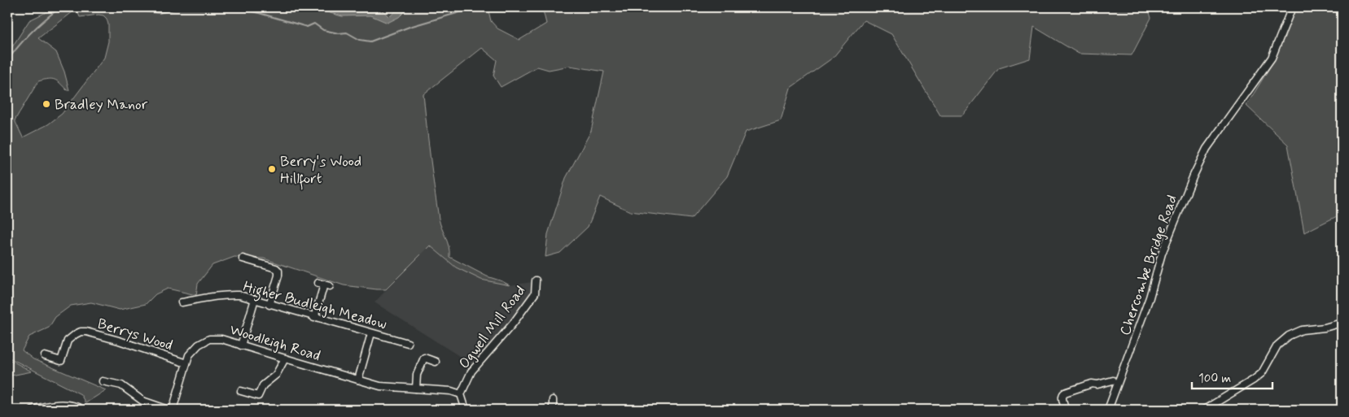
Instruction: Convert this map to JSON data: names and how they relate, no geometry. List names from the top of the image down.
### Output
{
  "streets": {
    "street": [
      "Chercombe Bridge Road",
      "Higher Budleigh Meadow",
      "Ogwell Mill Road",
      "Berrys Wood",
      "Woodleigh Road"
    ]
  },
  "crossings": [
    ["Ogwell Mill Road", "Woodleigh Road"],
    ["Berrys Wood", "Woodleigh Road"]
  ],
  "places": ["Bradley Manor", "Berry's Wood Hillfort"],
  "scale_bar": "100 m"
}
